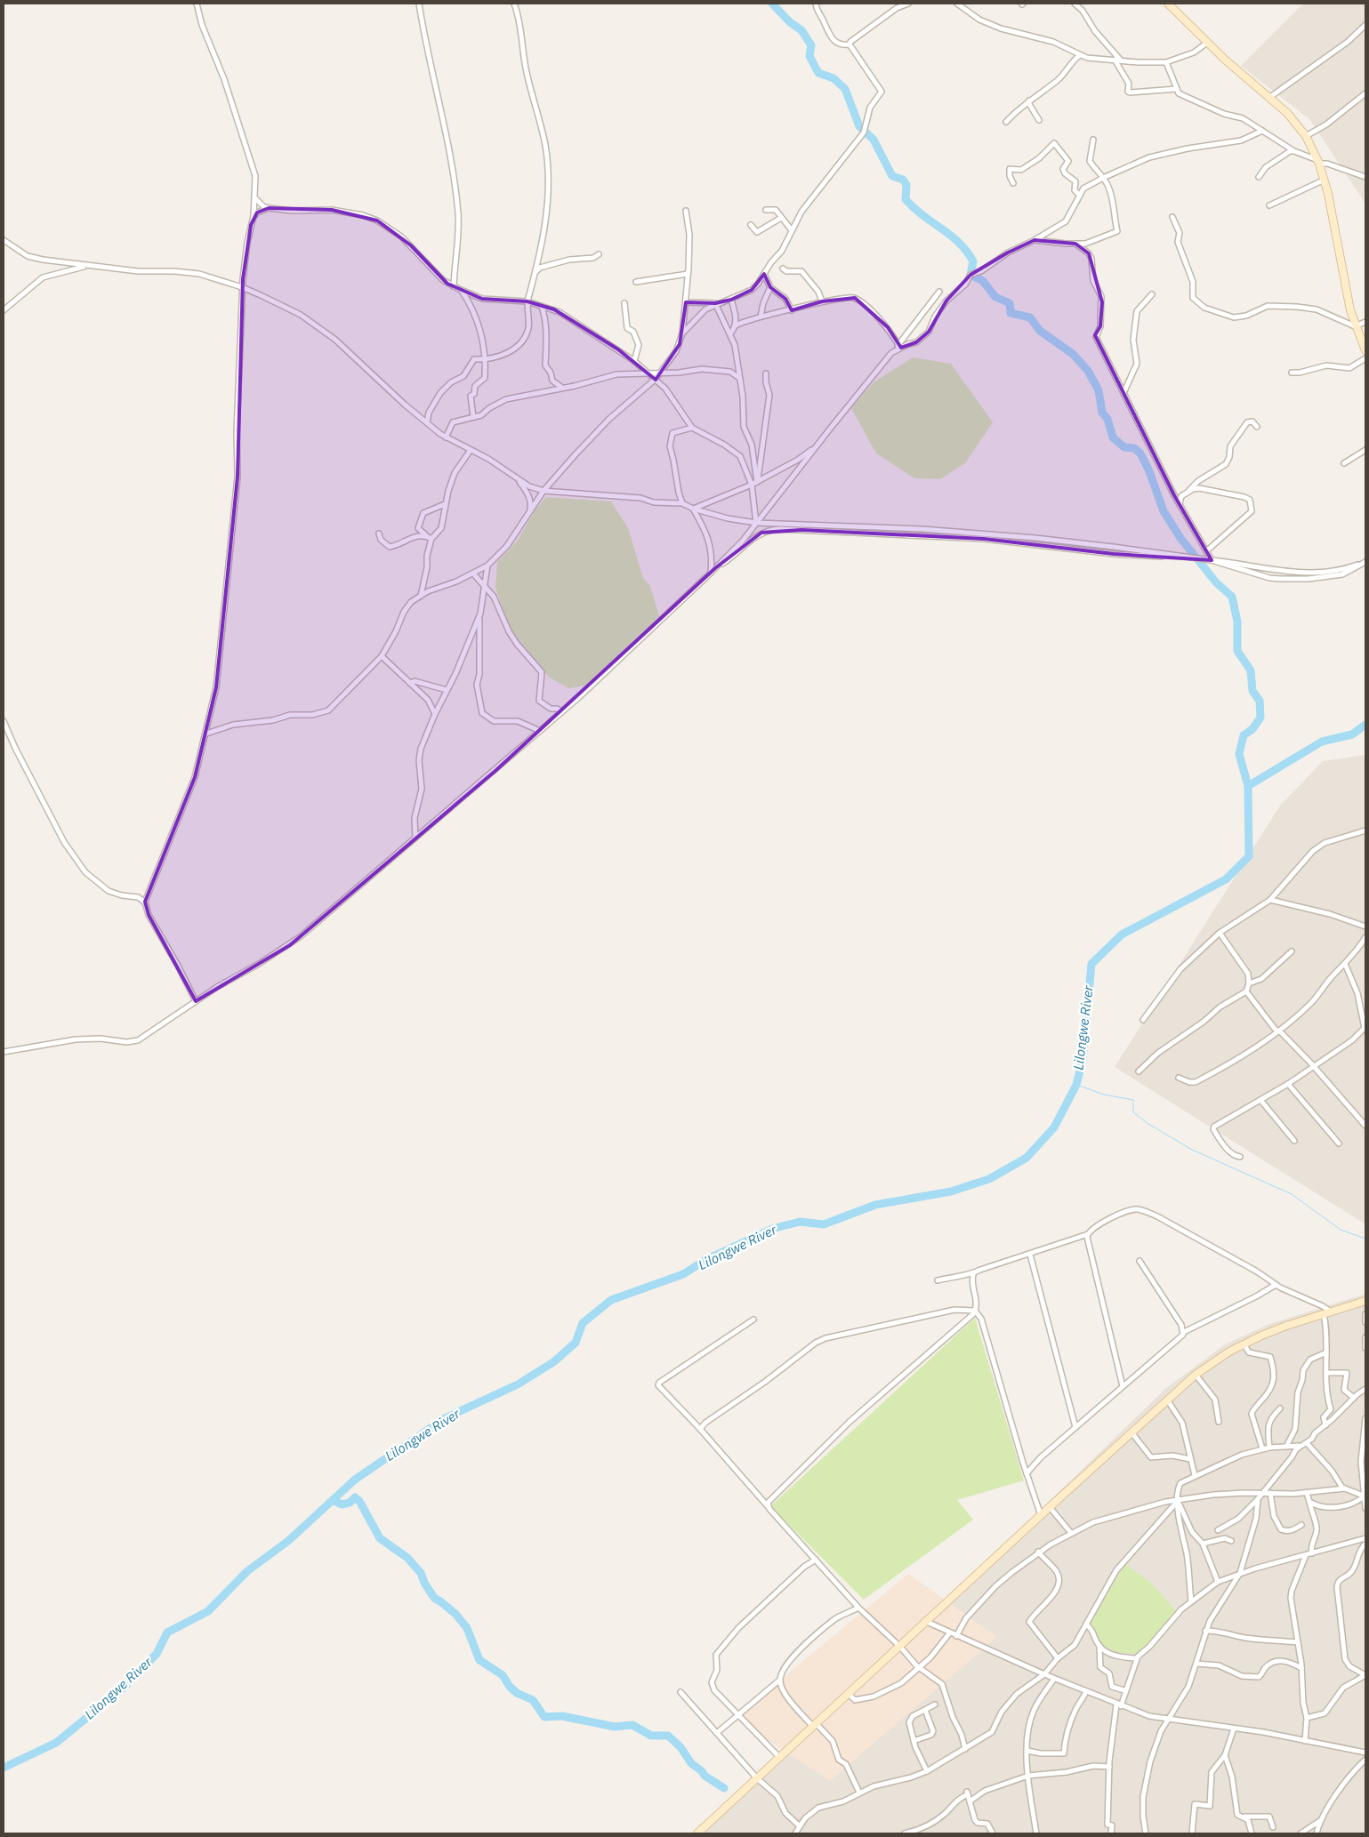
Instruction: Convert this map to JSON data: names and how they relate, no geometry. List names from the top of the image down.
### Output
{
  "water": ["Lilongwe River"]
}
